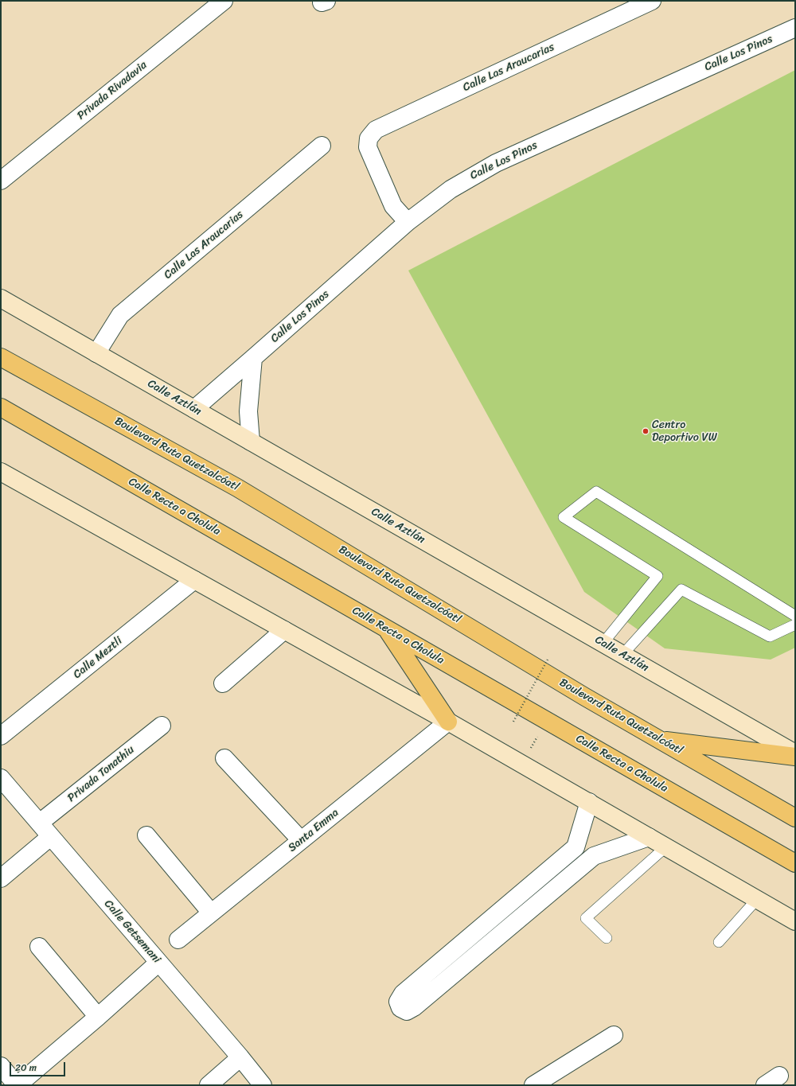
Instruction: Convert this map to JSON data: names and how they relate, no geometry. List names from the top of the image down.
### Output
{
  "streets": {
    "main road": ["Calle Aztlán", "Boulevard Ruta Quetzalcóatl", "Calle Recta a Cholula"],
    "street": [
      "Calle Los Pinos",
      "Calle Las Araucarias",
      "Privada Rivadavia",
      "Calle Meztli",
      "Privada Tonathiu",
      "Santa Emma",
      "Calle Getsemani"
    ]
  },
  "crossings": [
    ["Calle Los Pinos", "Calle Las Araucarias"],
    ["Calle Los Pinos", "Calle Aztlán"],
    ["Calle Las Araucarias", "Calle Aztlán"],
    ["Privada Tonathiu", "Calle Getsemani"]
  ],
  "places": ["Centro Deportivo VW"],
  "scale_bar": "20 m"
}
